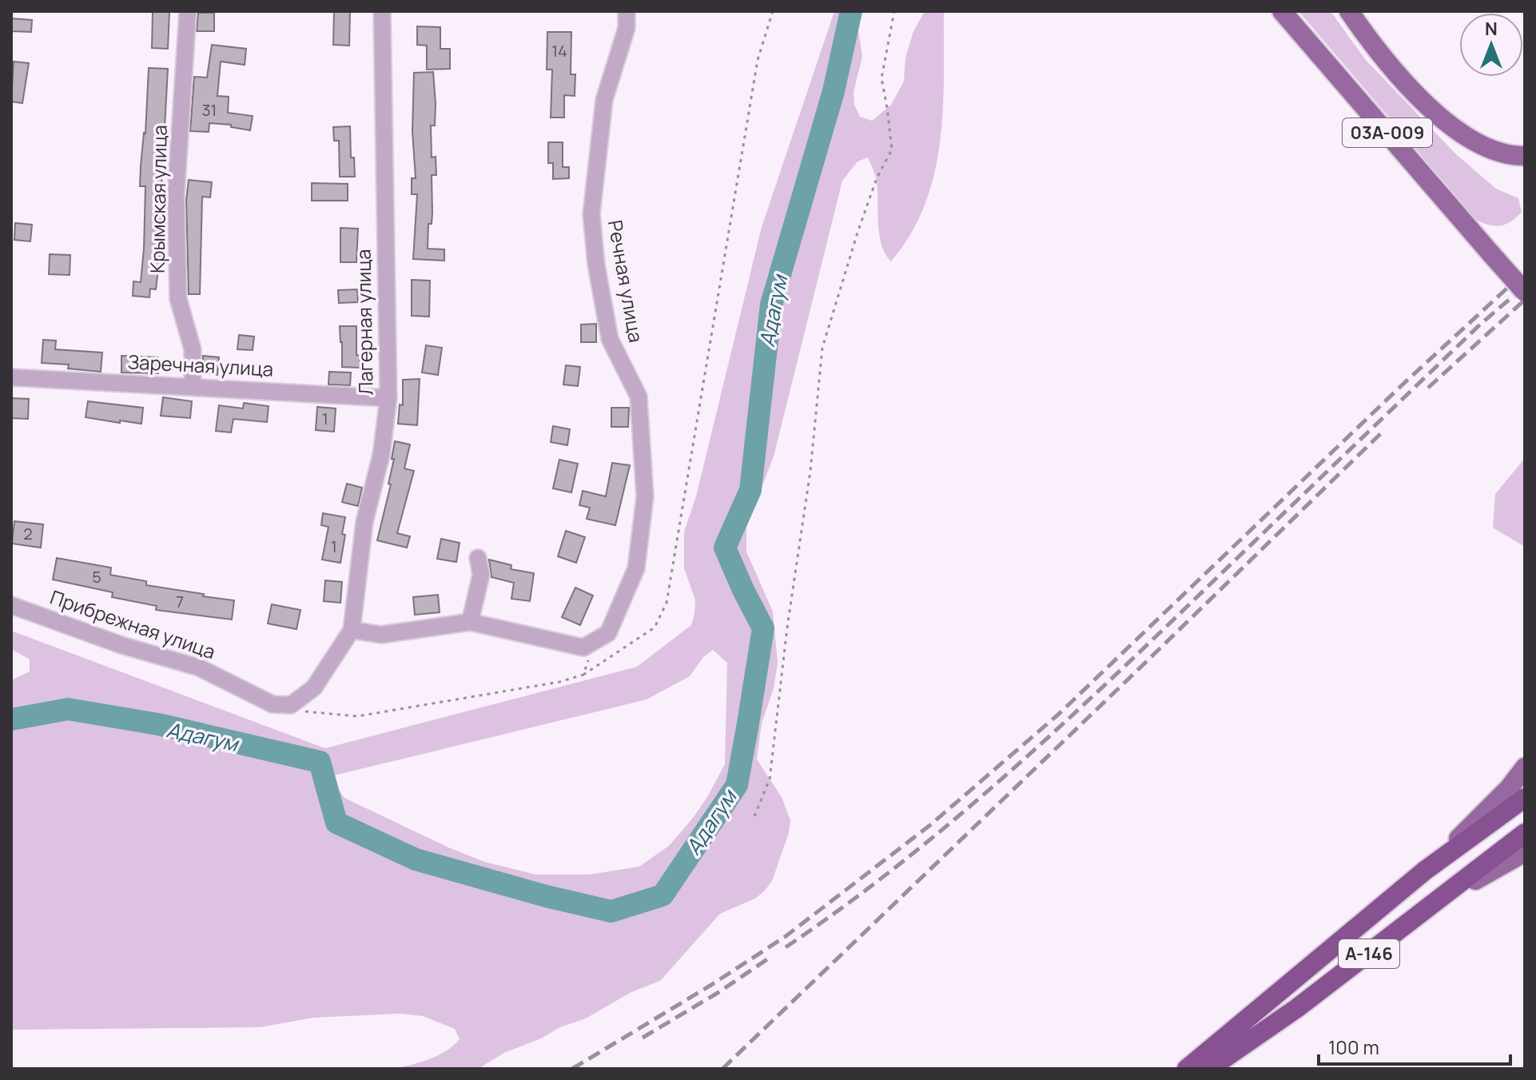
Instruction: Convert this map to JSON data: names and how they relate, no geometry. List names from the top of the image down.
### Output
{
  "streets": {
    "highway": ["А-146"],
    "main road": ["03А-009"],
    "street": [
      "Крымская улица",
      "Речная улица",
      "Лагерная улица",
      "Заречная улица",
      "Прибрежная улица"
    ]
  },
  "crossings": [
    ["Крымская улица", "Заречная улица"],
    ["Лагерная улица", "Заречная улица"]
  ],
  "water": ["Адагум"],
  "house_numbers": [
    "14",
    "31",
    "1",
    "2",
    "1",
    "5",
    "7"
  ],
  "scale_bar": "100 m",
  "north": "top"
}
